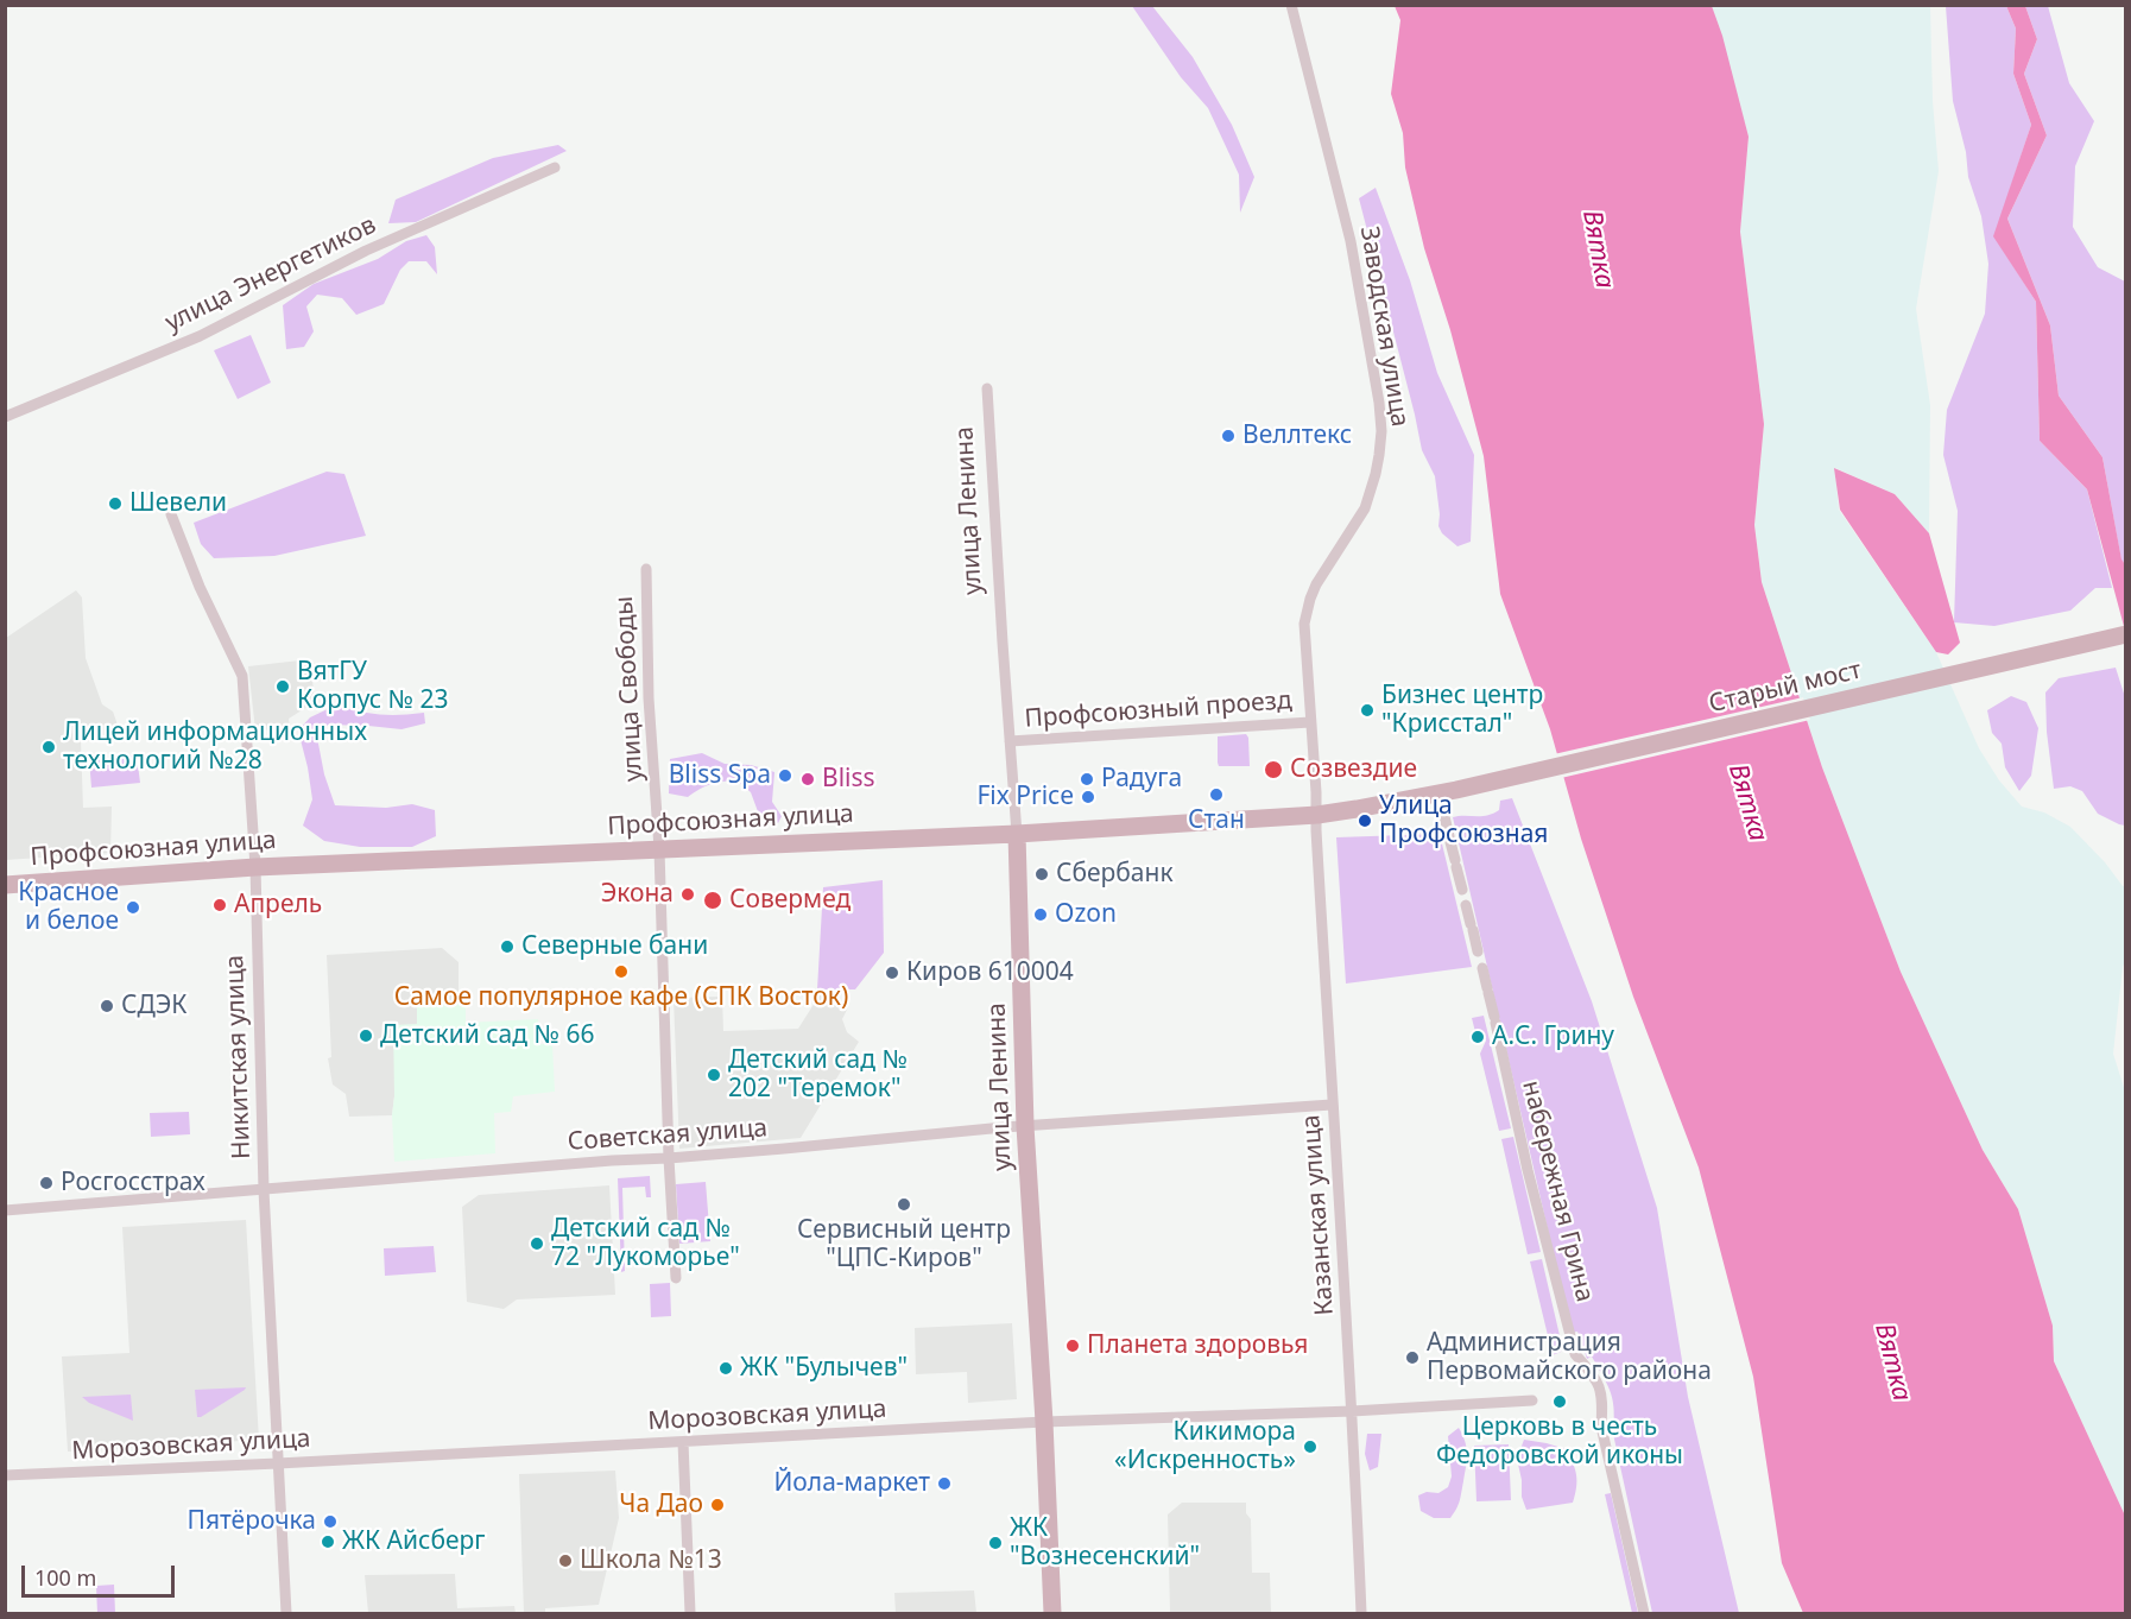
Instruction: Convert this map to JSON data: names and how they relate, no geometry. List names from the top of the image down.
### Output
{
  "streets": {
    "main road": ["улица Ленина", "Старый мост", "Профсоюзная улица"],
    "street": [
      "улица Энергетиков",
      "Заводская улица",
      "улица Свободы",
      "Профсоюзный проезд",
      "Никитская улица",
      "Советская улица",
      "набережная Грина",
      "Казанская улица",
      "Морозовская улица"
    ]
  },
  "crossings": [
    ["Заводская улица", "Профсоюзный проезд"],
    ["Заводская улица", "Профсоюзная улица"],
    ["Заводская улица", "Казанская улица"],
    ["улица Ленина", "Профсоюзный проезд"],
    ["улица Ленина", "Профсоюзная улица"],
    ["улица Ленина", "Советская улица"],
    ["улица Ленина", "Морозовская улица"],
    ["Старый мост", "Профсоюзная улица"],
    ["улица Свободы", "Профсоюзная улица"],
    ["улица Свободы", "Советская улица"],
    ["Профсоюзная улица", "Никитская улица"],
    ["Профсоюзная улица", "Казанская улица"],
    ["Никитская улица", "Советская улица"],
    ["Никитская улица", "Морозовская улица"],
    ["Советская улица", "Казанская улица"],
    ["Казанская улица", "Морозовская улица"]
  ],
  "water": ["Вятка"],
  "places": [
    "Веллтекс",
    "Шевели",
    "ВятГУ Корпус № 23",
    "Бизнес центр \"Крисстал\"",
    "Лицей информационных технологий №28",
    "Созвездие",
    "Bliss Spa",
    "Bliss",
    "Радуга",
    "Стан",
    "Fix Price",
    "Улица Профсоюзная",
    "Сбербанк",
    "Экона",
    "Совермед",
    "Апрель",
    "Красное и белое",
    "Ozon",
    "Северные бани",
    "Самое популярное кафе (СПК Восток)",
    "Киров 610004",
    "СДЭК",
    "Детский сад № 66",
    "А.С. Грину",
    "Детский сад № 202 \"Теремок\"",
    "Росгосстрах",
    "Сервисный центр \"ЦПС-Киров\"",
    "Детский сад № 72 \"Лукоморье\"",
    "Планета здоровья",
    "Администрация Первомайского района",
    "ЖК \"Булычев\"",
    "Церковь в честь Федоровской иконы",
    "Кикимора «Искренность»",
    "Йола-маркет",
    "Ча Дао",
    "Пятёрочка",
    "ЖК Айсберг",
    "ЖК \"Вознесенский\"",
    "Школа №13"
  ],
  "scale_bar": "100 m"
}
